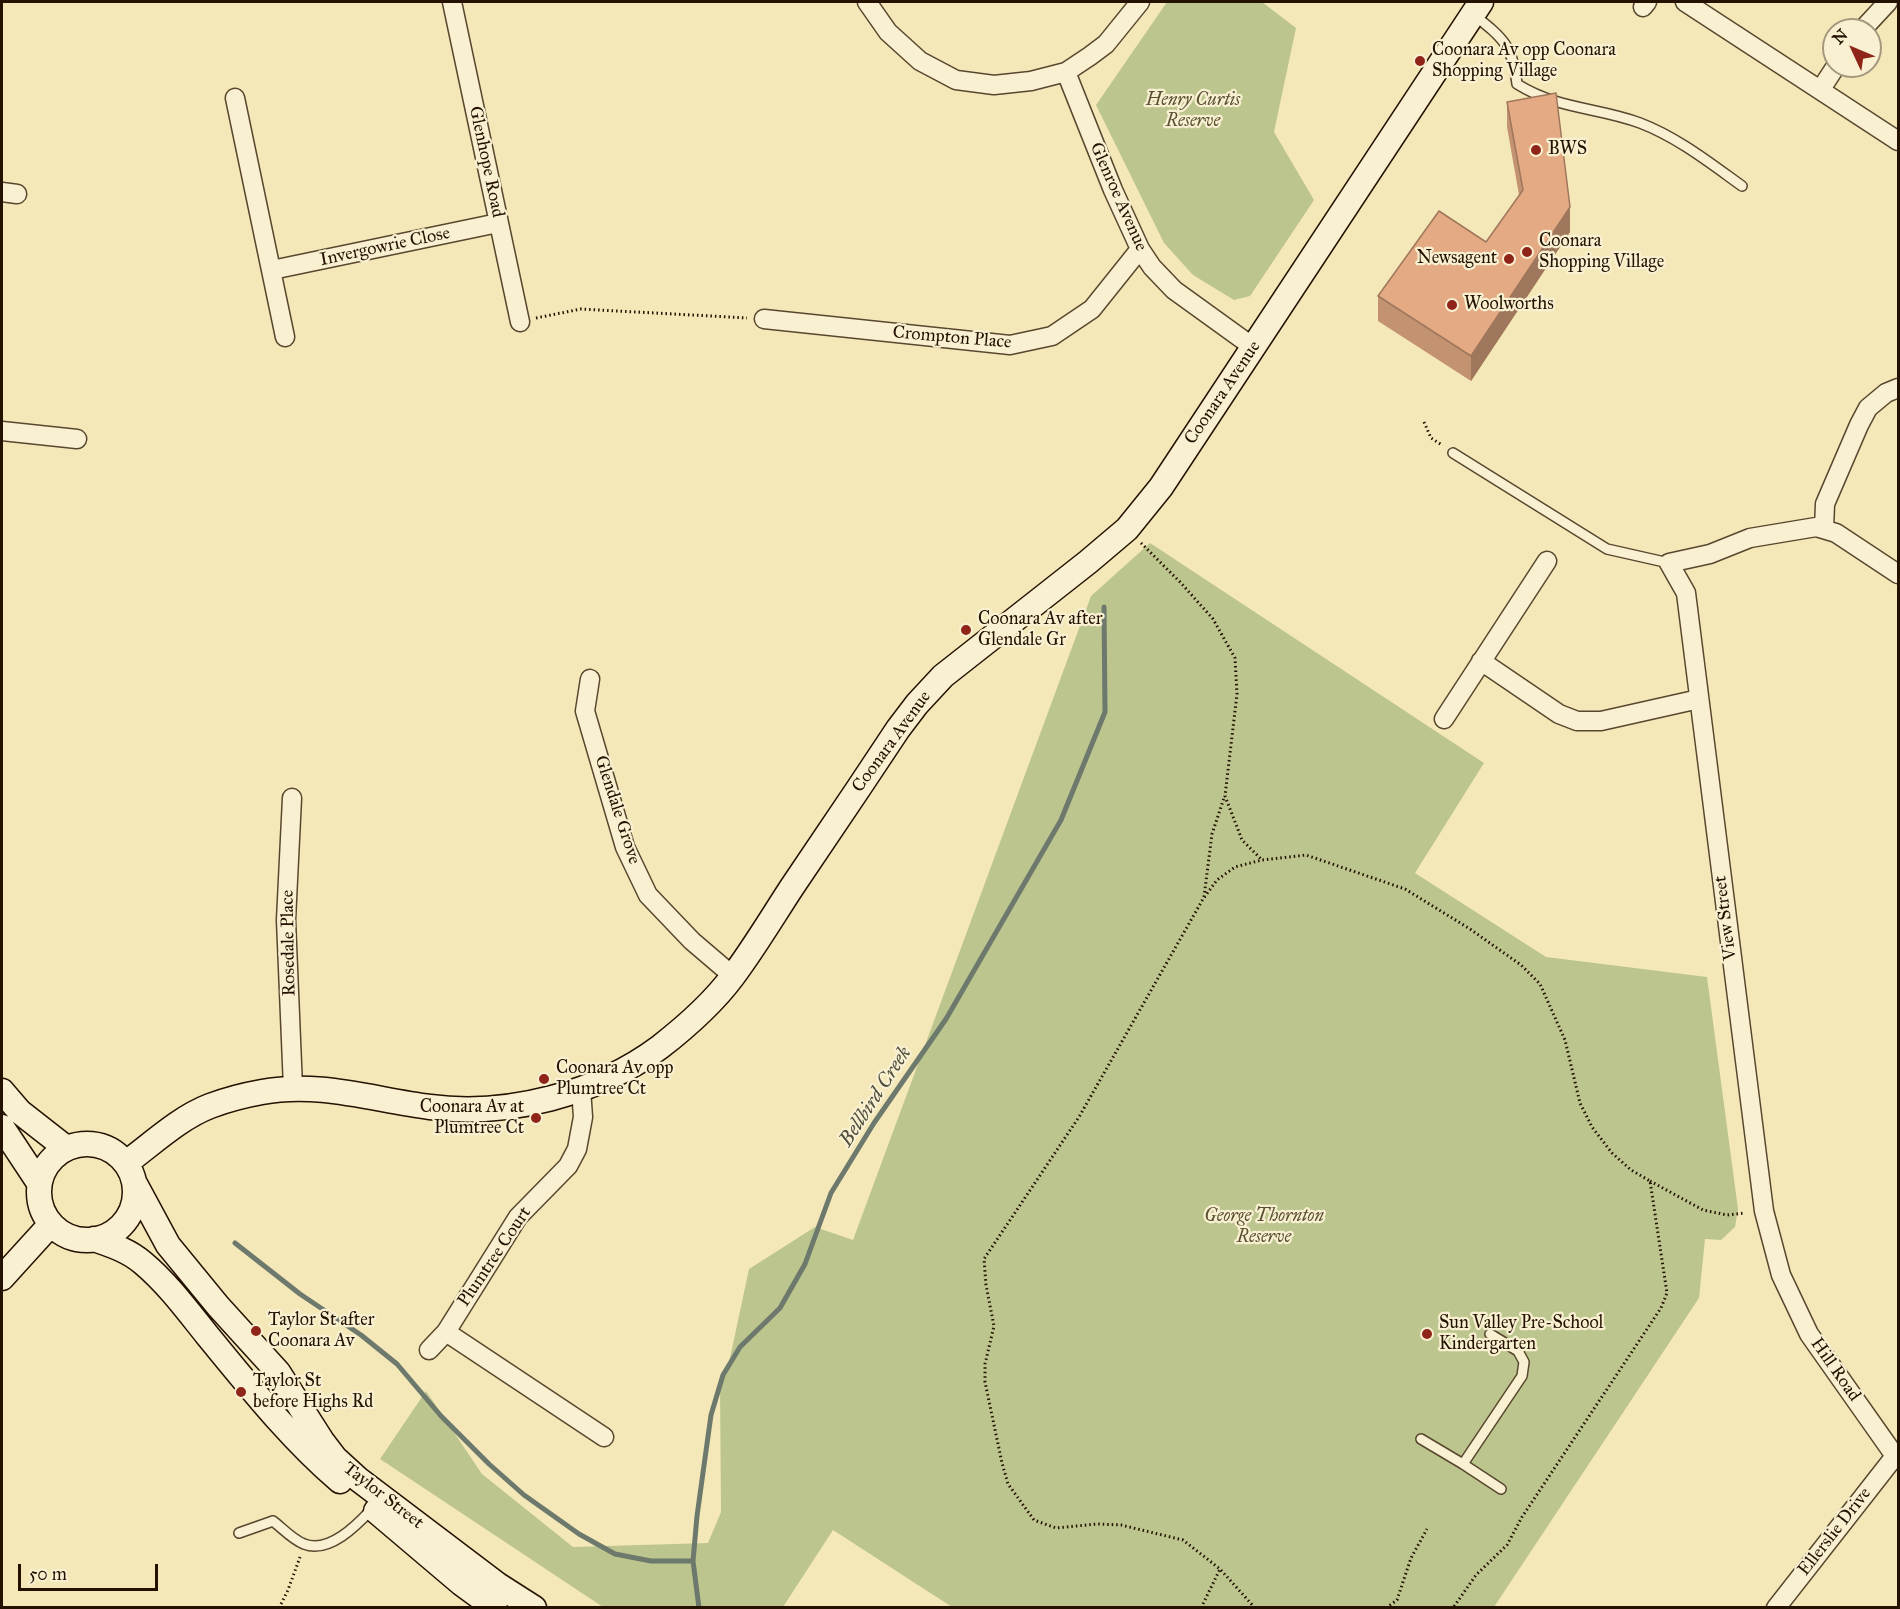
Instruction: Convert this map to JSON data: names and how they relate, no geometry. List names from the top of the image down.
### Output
{
  "streets": {
    "street": [
      "Glenhope Road",
      "Glenroe Avenue",
      "Invergowrie Close",
      "Crompton Place",
      "Coonara Avenue",
      "Glendale Grove",
      "View Street",
      "Rosedale Place",
      "Plumtree Court",
      "Hill Road",
      "Taylor Street",
      "Ellerslie Drive"
    ]
  },
  "crossings": [
    ["Glenhope Road", "Invergowrie Close"],
    ["Glenroe Avenue", "Crompton Place"],
    ["Glenroe Avenue", "Coonara Avenue"],
    ["Coonara Avenue", "Glendale Grove"],
    ["Coonara Avenue", "Rosedale Place"],
    ["Coonara Avenue", "Plumtree Court"],
    ["Coonara Avenue", "Taylor Street"],
    ["View Street", "Hill Road"],
    ["Hill Road", "Ellerslie Drive"]
  ],
  "water": ["Bellbird Creek"],
  "parks": ["Henry Curtis Reserve", "George Thornton Reserve"],
  "places": [
    "Coonara Av opp Coonara Shopping Village",
    "BWS",
    "Coonara Shopping Village",
    "Newsagent",
    "Woolworths",
    "Coonara Av after Glendale Gr",
    "Coonara Av opp Plumtree Ct",
    "Coonara Av at Plumtree Ct",
    "Taylor St after Coonara Av",
    "Sun Valley Pre-School Kindergarten",
    "Taylor St before Highs Rd"
  ],
  "scale_bar": "50 m",
  "north": "top left"
}
